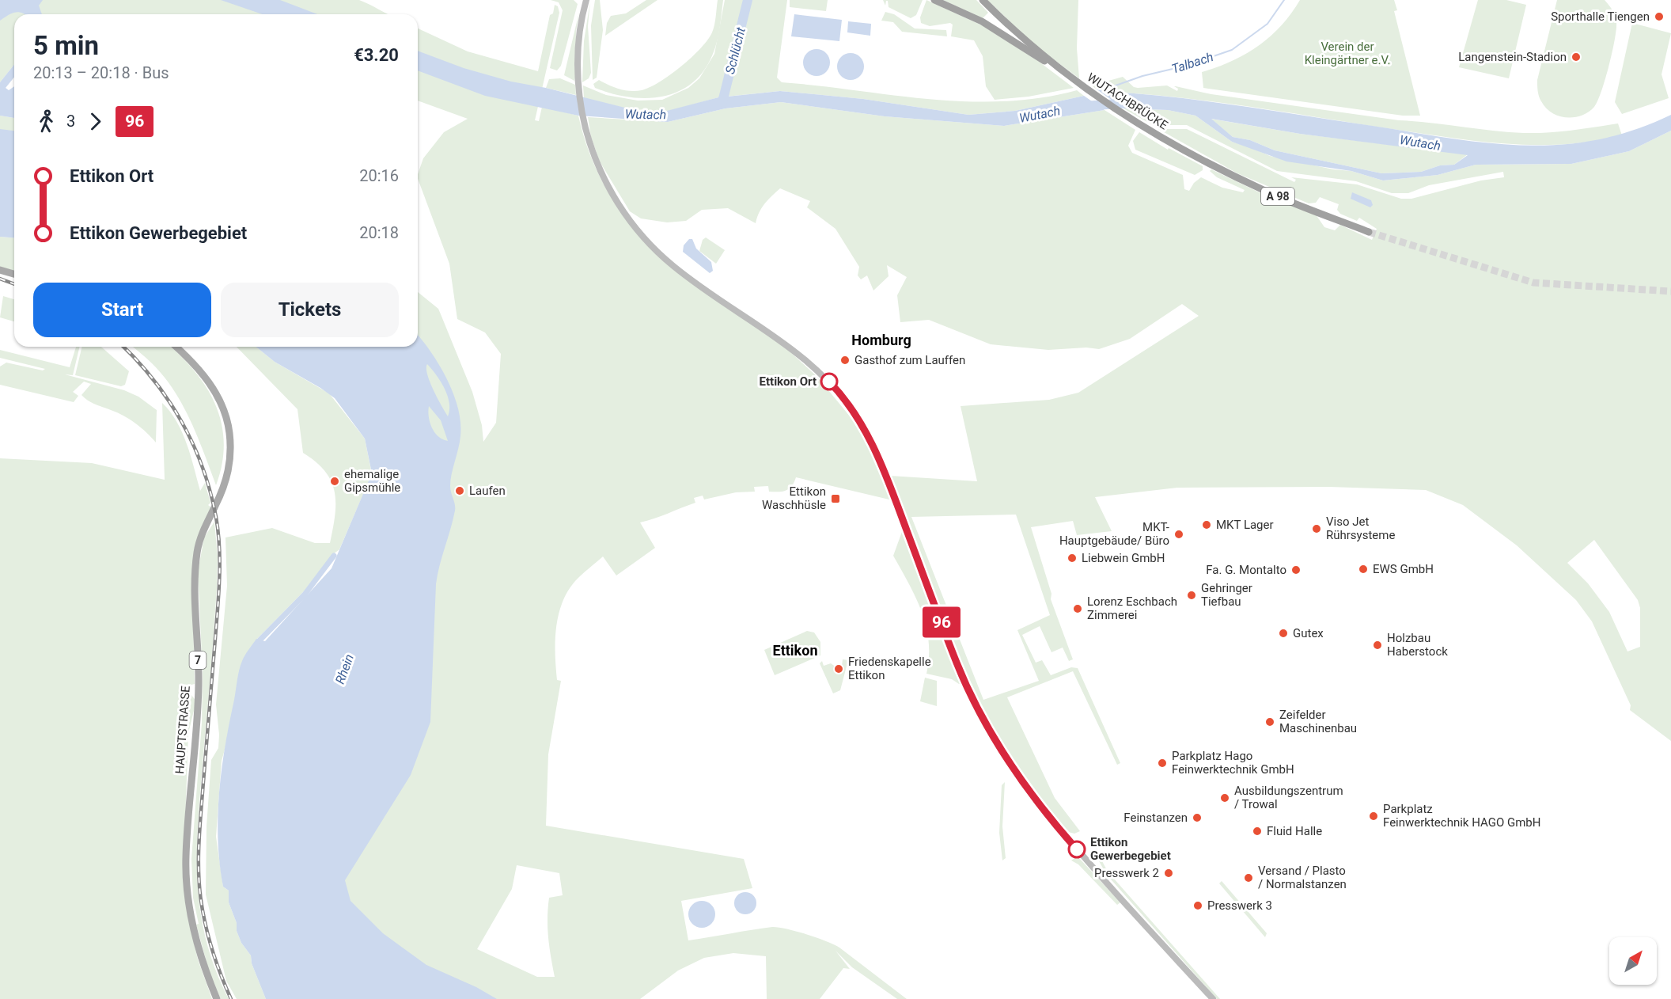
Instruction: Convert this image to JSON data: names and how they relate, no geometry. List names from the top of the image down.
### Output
{
  "streets": {
    "highway": ["WUTACHBRÜCKE", "A 98"],
    "main road": ["7", "HAUPTSTRASSE"]
  },
  "crossings": [
    ["WUTACHBRÜCKE", "A 98"]
  ],
  "districts": ["Homburg", "Ettikon"],
  "water": [
    "Schlücht",
    "Talbach",
    "Wutach",
    "Rhein"
  ],
  "parks": ["Verein der Kleingärtner e.V."],
  "places": {
    "other": [
      "Sporthalle Tiengen",
      "Langenstein-Stadion",
      "Gasthof zum Lauffen",
      "Ettikon Ort",
      "ehemalige Gipsmühle",
      "Laufen",
      "MKT Lager",
      "Viso Jet Rührsysteme",
      "MKT- Hauptgebäude/ Büro",
      "Liebwein GmbH",
      "EWS GmbH",
      "Fa. G. Montalto",
      "Gehringer Tiefbau",
      "Lorenz Eschbach Zimmerei",
      "Gutex",
      "Holzbau Haberstock",
      "Friedenskapelle Ettikon",
      "Zeifelder Maschinenbau",
      "Parkplatz Hago Feinwerktechnik GmbH",
      "Ausbildungszentrum / Trowal",
      "Parkplatz Feinwerktechnik HAGO GmbH",
      "Feinstanzen",
      "Fluid Halle",
      "Ettikon Gewerbegebiet",
      "Presswerk 2",
      "Versand / Plasto / Normalstanzen",
      "Presswerk 3"
    ],
    "transit": ["Ettikon Waschhüsle"]
  },
  "lines": ["bus line 96"],
  "north": "top right",
  "page": {
    "on_map": "96",
    "heading": ["5 min", "20:13 – 20:18 · Bus", "€3.20"],
    "legs": ["3", "96"],
    "list": [
      {
        "name": "Ettikon Ort",
        "value": "20:16"
      },
      {
        "name": "Ettikon Gewerbegebiet",
        "value": "20:18"
      }
    ],
    "buttons": ["Start", "Tickets"]
  }
}
